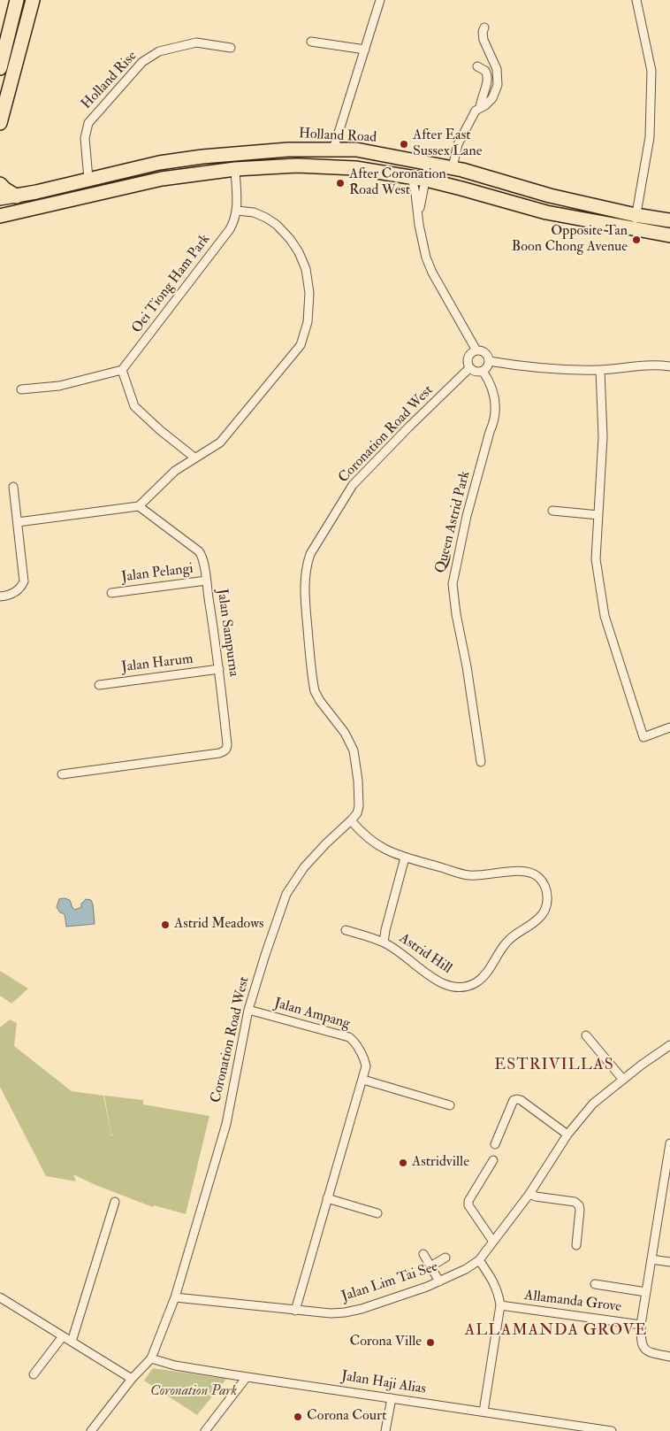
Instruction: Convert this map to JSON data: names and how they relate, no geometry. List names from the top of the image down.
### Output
{
  "streets": {
    "main road": ["Holland Road"],
    "street": [
      "Holland Rise",
      "Oei Tiong Ham Park",
      "Coronation Road West",
      "Queen Astrid Park",
      "Jalan Pelangi",
      "Jalan Sampurna",
      "Jalan Harum",
      "Astrid Hill",
      "Jalan Ampang",
      "Jalan Lim Tai See",
      "Allamanda Grove",
      "Jalan Haji Alias"
    ]
  },
  "crossings": [
    ["Holland Rise", "Holland Road"],
    ["Holland Road", "Oei Tiong Ham Park"],
    ["Coronation Road West", "Queen Astrid Park"],
    ["Coronation Road West", "Astrid Hill"],
    ["Coronation Road West", "Jalan Ampang"],
    ["Coronation Road West", "Jalan Lim Tai See"],
    ["Coronation Road West", "Jalan Haji Alias"],
    ["Jalan Pelangi", "Jalan Sampurna"],
    ["Jalan Sampurna", "Jalan Harum"],
    ["Jalan Ampang", "Jalan Lim Tai See"]
  ],
  "districts": ["ESTRIVILLAS", "ALLAMANDA GROVE"],
  "parks": ["Coronation Park"],
  "places": [
    "After East Sussex Lane",
    "After Coronation Road West",
    "Opposite Tan Boon Chong Avenue",
    "Astrid Meadows",
    "Astridville",
    "Corona Ville",
    "Corona Court"
  ]
}
